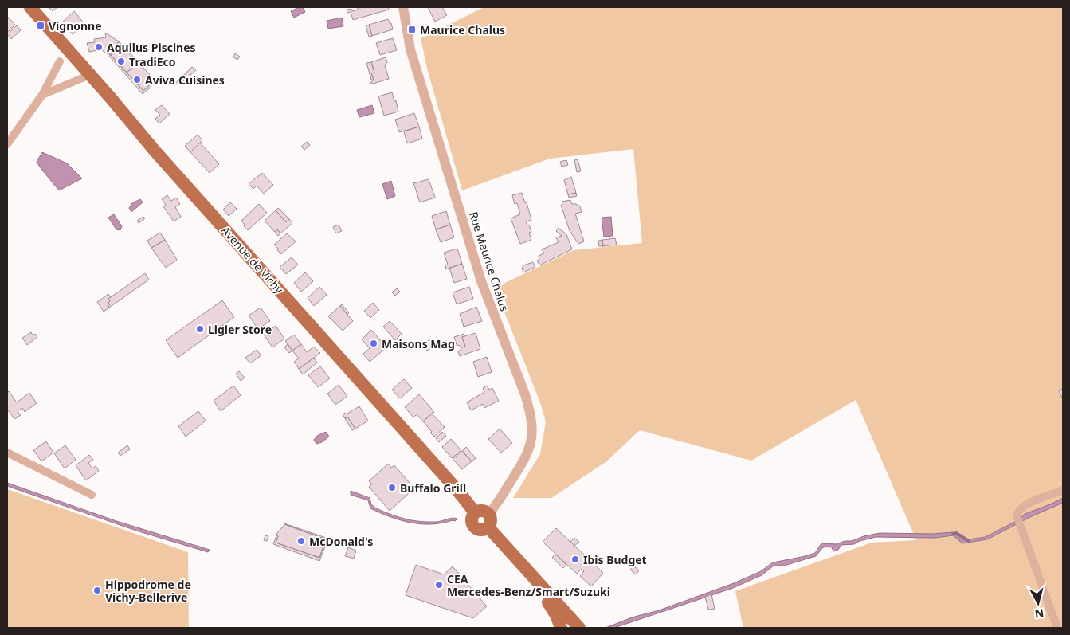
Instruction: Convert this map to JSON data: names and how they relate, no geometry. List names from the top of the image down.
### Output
{
  "streets": {
    "main road": ["Avenue de Vichy"],
    "street": ["Rue Maurice Chalus"]
  },
  "crossings": [
    ["Avenue de Vichy", "Rue Maurice Chalus"]
  ],
  "places": {
    "transit": ["Vignonne", "Maurice Chalus"],
    "other": [
      "Aquilus Piscines",
      "TradiEco",
      "Aviva Cuisines",
      "Ligier Store",
      "Maisons Mag",
      "Buffalo Grill",
      "McDonald's",
      "Ibis Budget",
      "CEA Mercedes-Benz/Smart/Suzuki",
      "Hippodrome de Vichy-Bellerive"
    ]
  },
  "north": "bottom"
}
